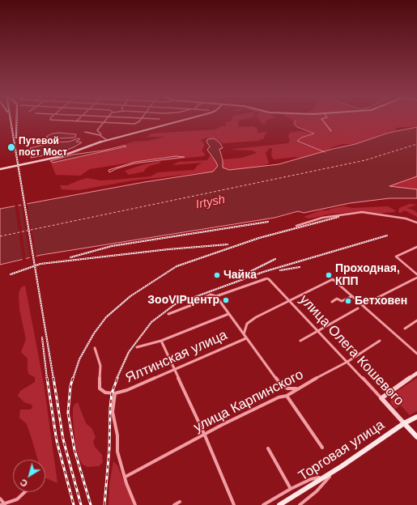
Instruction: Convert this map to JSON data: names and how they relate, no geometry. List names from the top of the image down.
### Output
{
  "streets": {
    "main road": ["улица Олега Кошевого", "Торговая улица"],
    "street": ["Ялтинская улица", "улица Карпинского"]
  },
  "crossings": [
    ["улица Олега Кошевого", "улица Карпинского"],
    ["улица Олега Кошевого", "Торговая улица"]
  ],
  "water": ["Irtysh"],
  "places": [
    "Путевой пост Мост",
    "Чайка",
    "Проходная, КПП",
    "ЗооVIPцентр",
    "Бетховен"
  ],
  "north": "bottom left"
}
